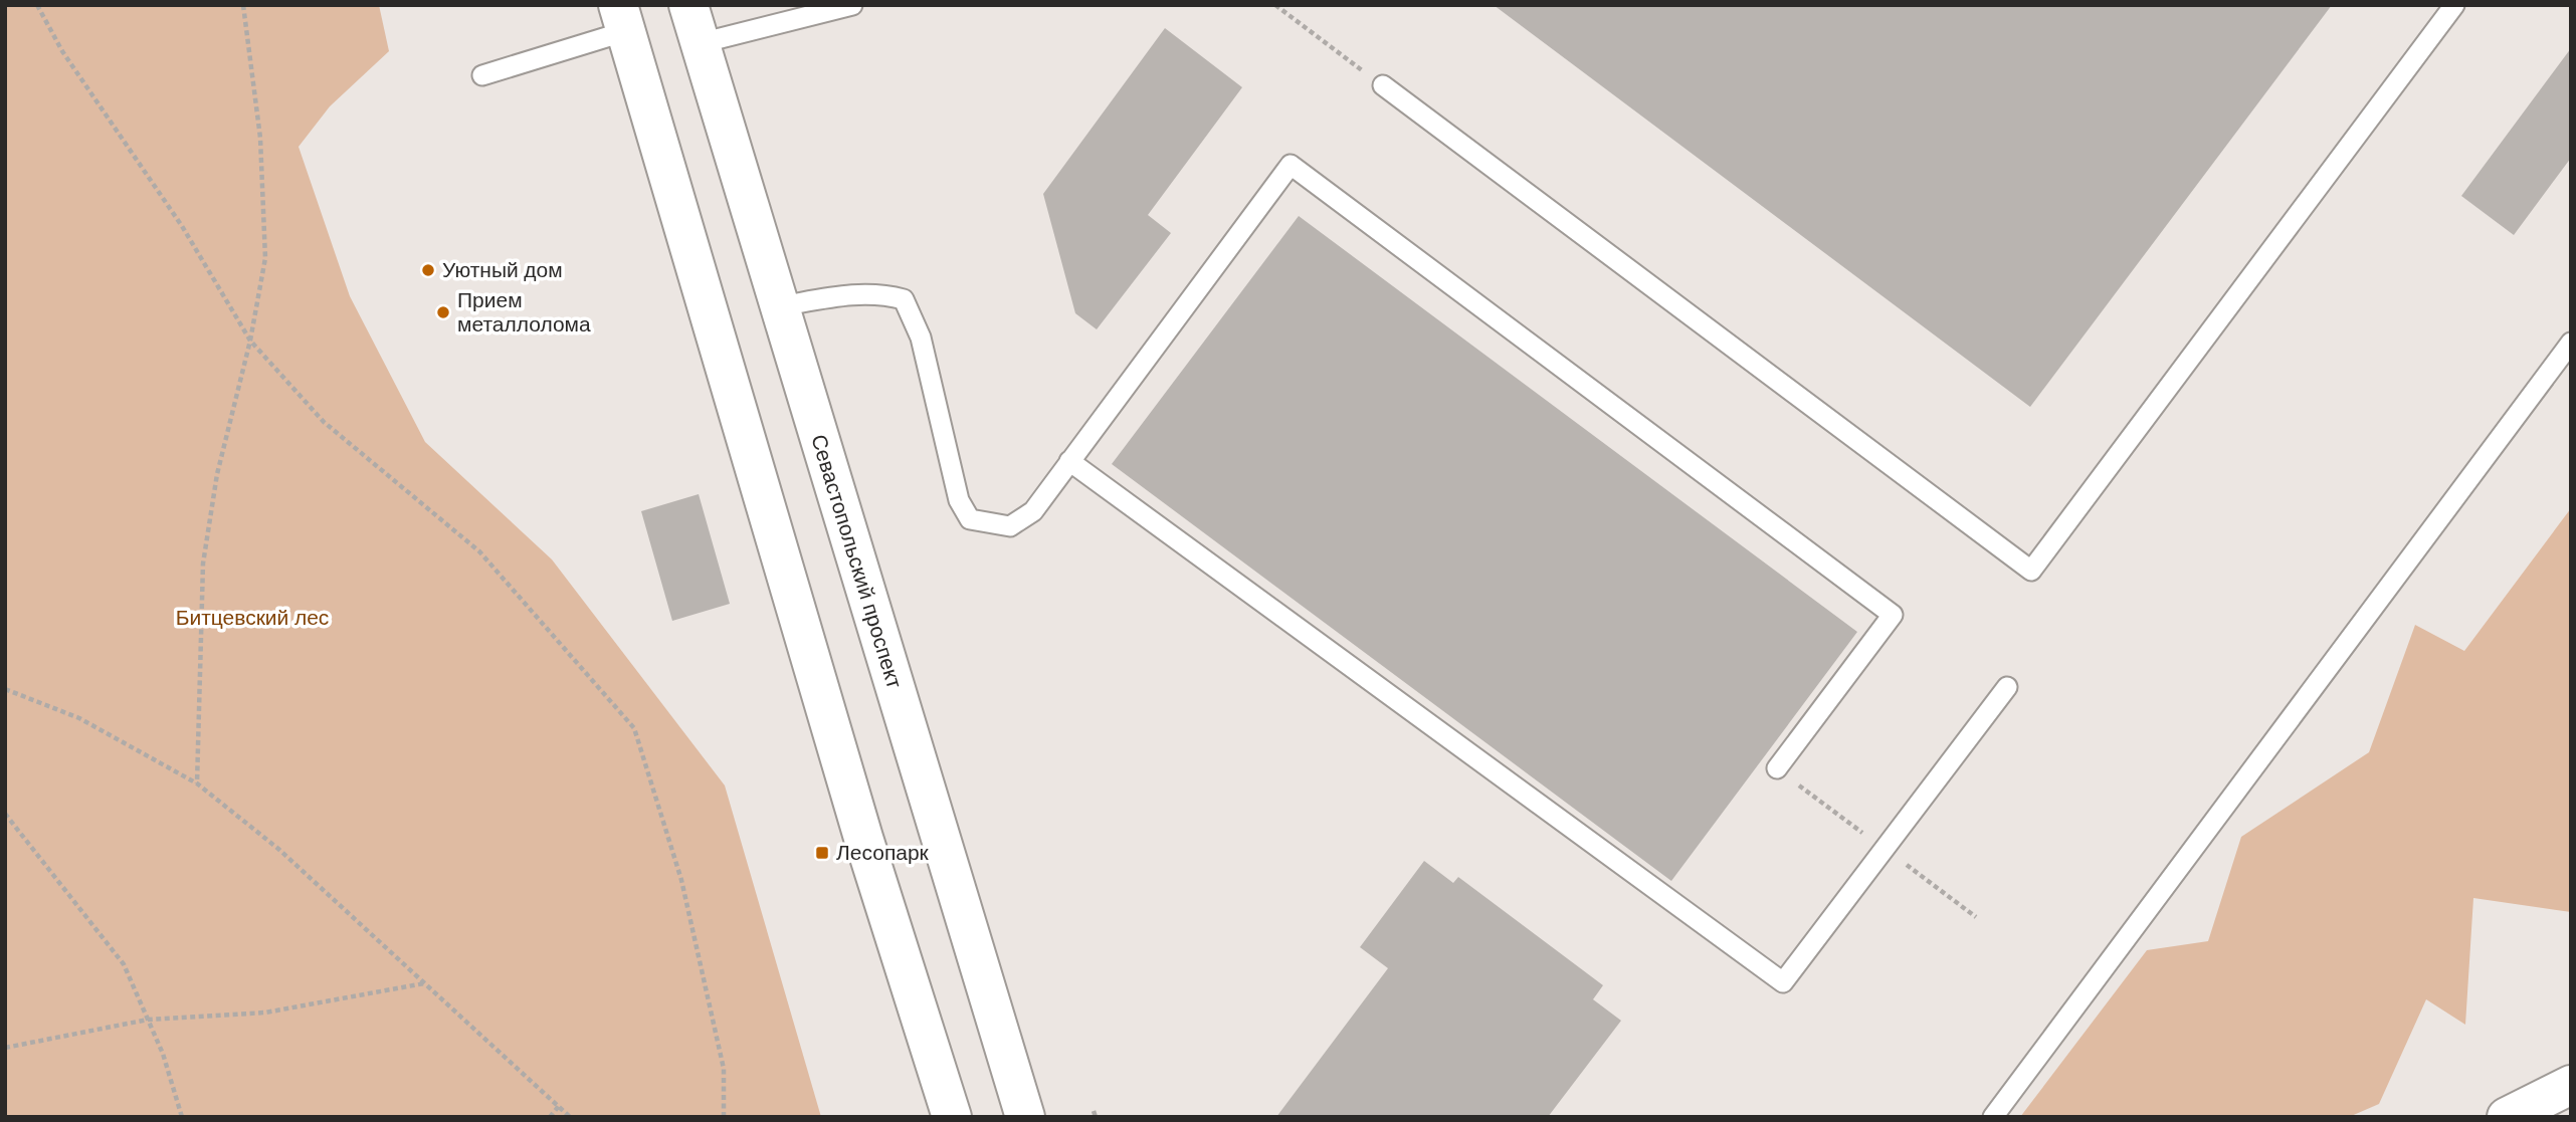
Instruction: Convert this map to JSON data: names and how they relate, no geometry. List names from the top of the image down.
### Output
{
  "streets": {
    "main road": ["Севастопольский проспект"]
  },
  "parks": ["Битцевский лес"],
  "places": {
    "other": ["Уютный дом", "Прием металлолома"],
    "transit": ["Лесопарк"]
  }
}
